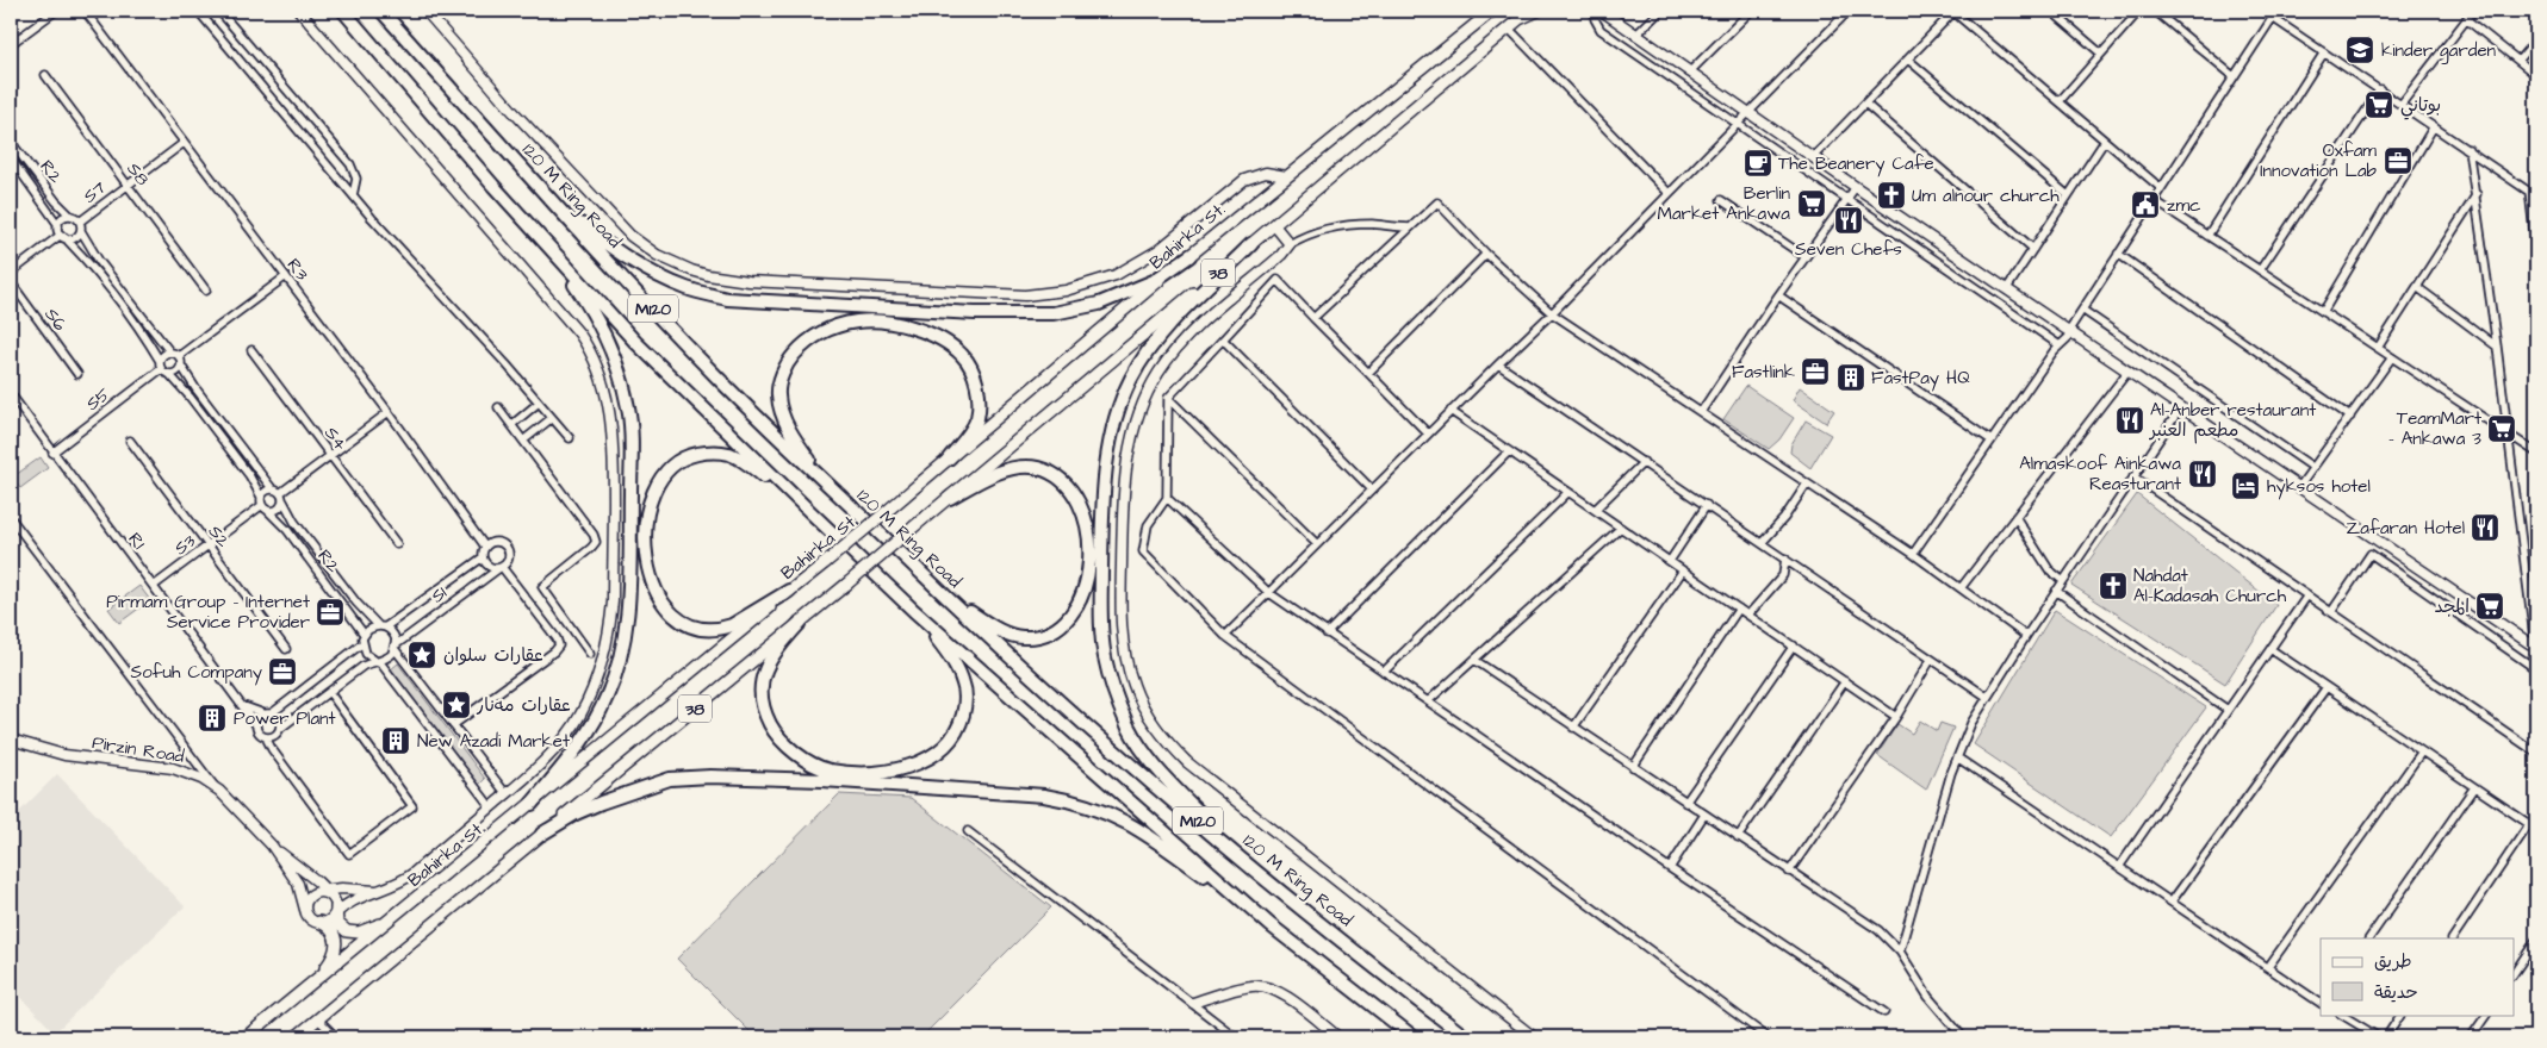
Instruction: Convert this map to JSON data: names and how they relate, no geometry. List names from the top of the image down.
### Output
{
  "streets": {
    "highway": ["120 M Ring Road", "M120"],
    "main road": ["Bahirka St.", "38"],
    "street": [
      "R2",
      "S8",
      "S7",
      "R3",
      "S6",
      "S5",
      "S4",
      "S2",
      "R1",
      "S3",
      "S1",
      "Pirzin Road"
    ]
  },
  "crossings": [
    ["R2", "S7"],
    ["R2", "S5"],
    ["R2", "S3"],
    ["R2", "S1"],
    ["S8", "S7"],
    ["S7", "R3"],
    ["R3", "S1"],
    ["S5", "R1"],
    ["S2", "S3"],
    ["R1", "S3"]
  ],
  "places": {
    "school or university": ["kinder garden"],
    "supermarket": [
      "بوتاني",
      "Berlin Market Ankawa",
      "TeamMart - Ankawa 3",
      "المجد"
    ],
    "office": [
      "Oxfam Innovation Lab",
      "Fastlink",
      "Pirmam Group - Internet Service Provider",
      "Sofuh Company"
    ],
    "cafe": ["The Beanery Cafe"],
    "church": ["Um alnour church", "Nahdat Al-Kadasah Church"],
    "public building": ["zmc"],
    "restaurant": [
      "Seven Chefs",
      "Al-Anber restaurant مطعم العنبر",
      "Almaskoof Ainkawa Reasturant",
      "Zafaran Hotel"
    ],
    "building": ["FastPay HQ", "Power Plant", "New Azadi Market"],
    "hotel": ["hyksos hotel"],
    "place": ["عقارات سلوان", "عقارات مەنار"]
  },
  "legend": ["طريق", "حديقة"]
}
